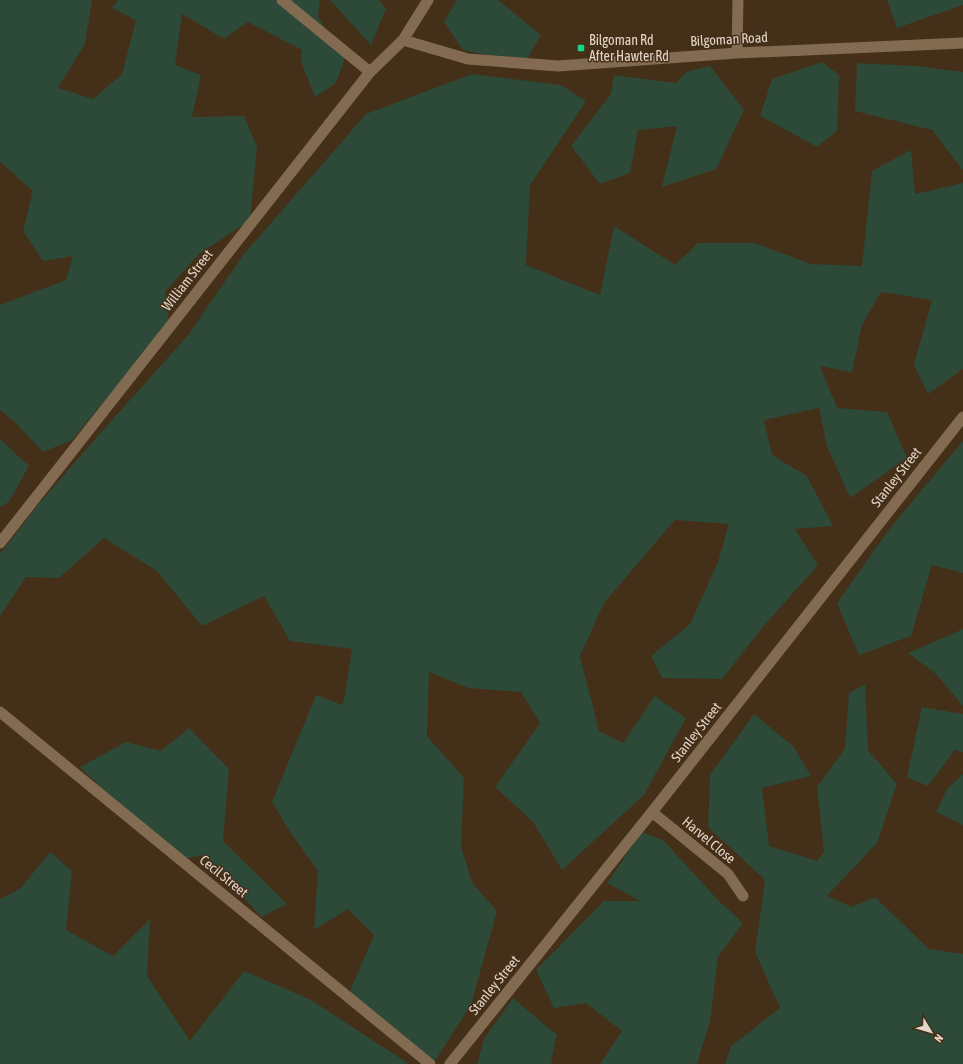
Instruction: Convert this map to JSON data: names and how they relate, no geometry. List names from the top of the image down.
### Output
{
  "streets": {
    "street": [
      "Bilgoman Road",
      "William Street",
      "Stanley Street",
      "Harvel Close",
      "Cecil Street"
    ]
  },
  "crossings": [
    ["Bilgoman Road", "William Street"],
    ["Stanley Street", "Harvel Close"]
  ],
  "places": {
    "transit": ["Bilgoman Rd After Hawter Rd"]
  },
  "north": "bottom right"
}
